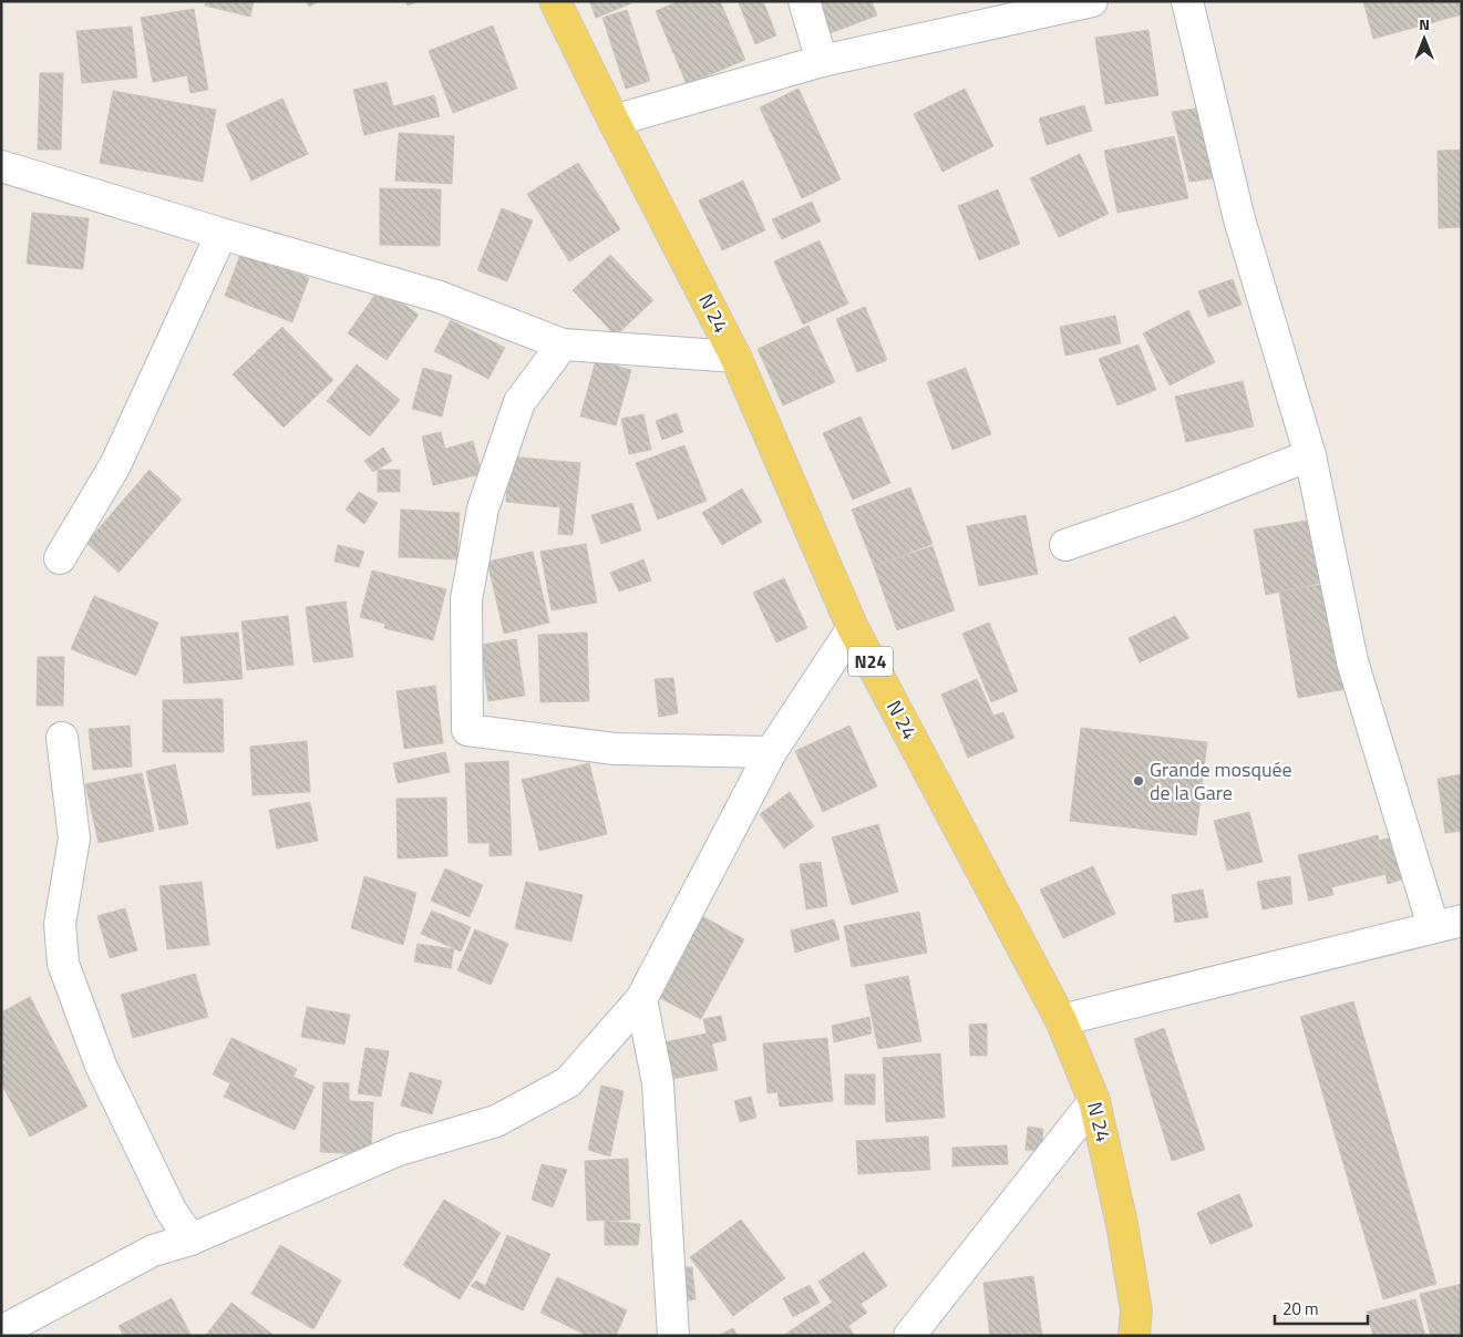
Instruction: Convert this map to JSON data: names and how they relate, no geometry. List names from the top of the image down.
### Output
{
  "streets": {
    "main road": ["N 24", "N24"]
  },
  "places": ["Grande mosquée de la Gare"],
  "scale_bar": "20 m",
  "north": "top"
}
